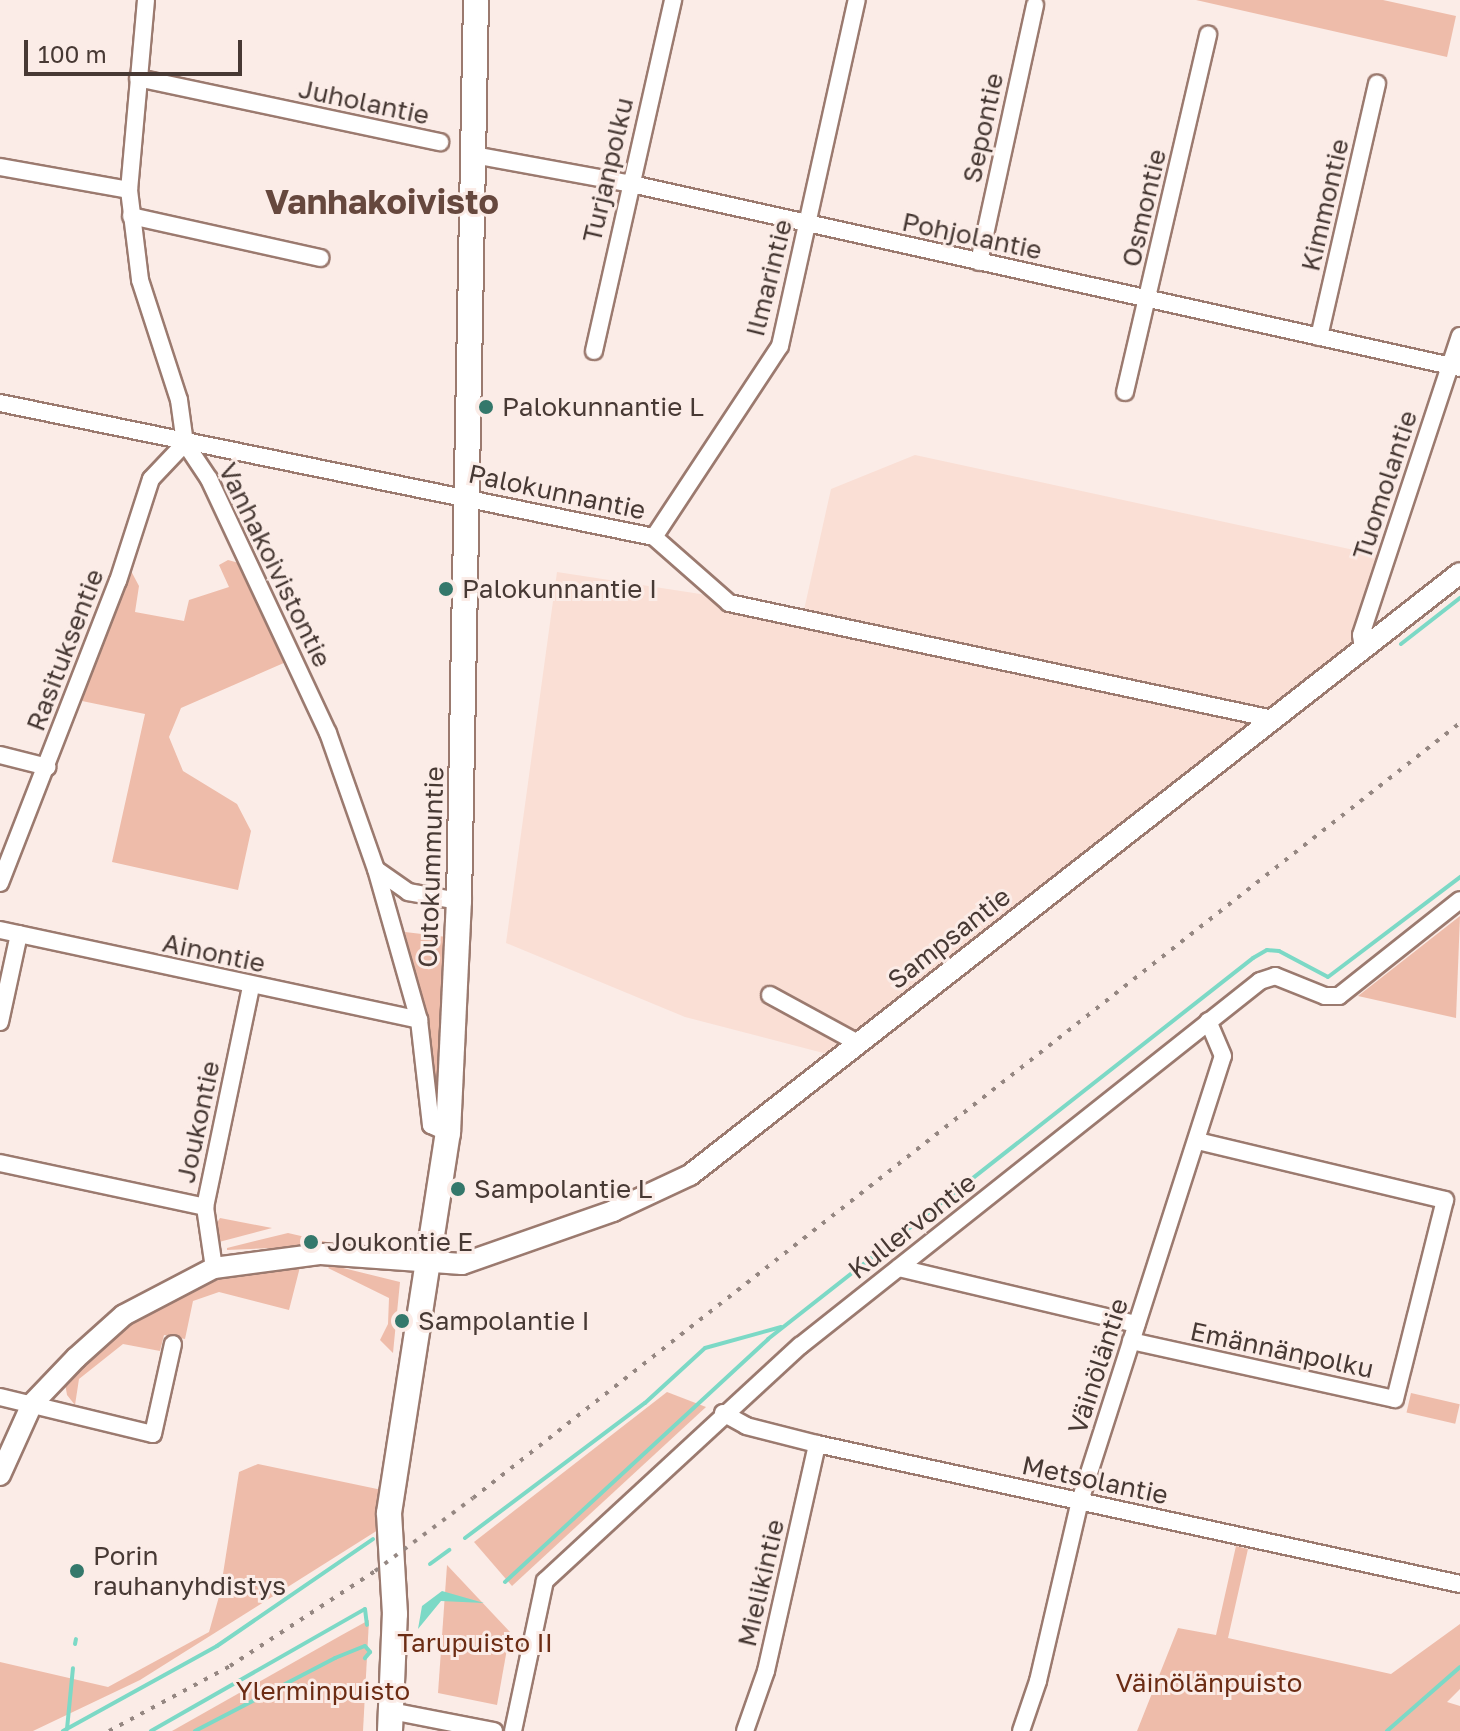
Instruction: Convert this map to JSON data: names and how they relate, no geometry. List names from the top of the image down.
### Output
{
  "streets": {
    "main road": ["Outokummuntie"],
    "street": [
      "Juholantie",
      "Sepontie",
      "Turjanpolku",
      "Kimmontie",
      "Osmontie",
      "Pohjolantie",
      "Ilmarintie",
      "Tuomolantie",
      "Palokunnantie",
      "Vanhakoivistontie",
      "Rasituksentie",
      "Sampsantie",
      "Ainontie",
      "Joukontie",
      "Kullervontie",
      "Emännänpolku",
      "Väinöläntie",
      "Metsolantie",
      "Mielikintie"
    ]
  },
  "crossings": [
    ["Juholantie", "Vanhakoivistontie"],
    ["Sepontie", "Pohjolantie"],
    ["Turjanpolku", "Pohjolantie"],
    ["Kimmontie", "Pohjolantie"],
    ["Osmontie", "Pohjolantie"],
    ["Pohjolantie", "Ilmarintie"],
    ["Pohjolantie", "Tuomolantie"],
    ["Pohjolantie", "Outokummuntie"],
    ["Ilmarintie", "Palokunnantie"],
    ["Tuomolantie", "Sampsantie"],
    ["Palokunnantie", "Vanhakoivistontie"],
    ["Palokunnantie", "Rasituksentie"],
    ["Palokunnantie", "Outokummuntie"],
    ["Palokunnantie", "Sampsantie"],
    ["Vanhakoivistontie", "Rasituksentie"],
    ["Vanhakoivistontie", "Outokummuntie"],
    ["Vanhakoivistontie", "Ainontie"],
    ["Outokummuntie", "Sampsantie"],
    ["Sampsantie", "Joukontie"],
    ["Ainontie", "Joukontie"],
    ["Kullervontie", "Väinöläntie"],
    ["Kullervontie", "Metsolantie"],
    ["Emännänpolku", "Väinöläntie"],
    ["Väinöläntie", "Metsolantie"],
    ["Metsolantie", "Mielikintie"]
  ],
  "districts": ["Vanhakoivisto"],
  "parks": ["Tarupuisto II", "Väinölänpuisto", "Ylerminpuisto"],
  "places": [
    "Palokunnantie L",
    "Palokunnantie I",
    "Sampolantie L",
    "Joukontie E",
    "Sampolantie I",
    "Porin rauhanyhdistys"
  ],
  "scale_bar": "100 m"
}
